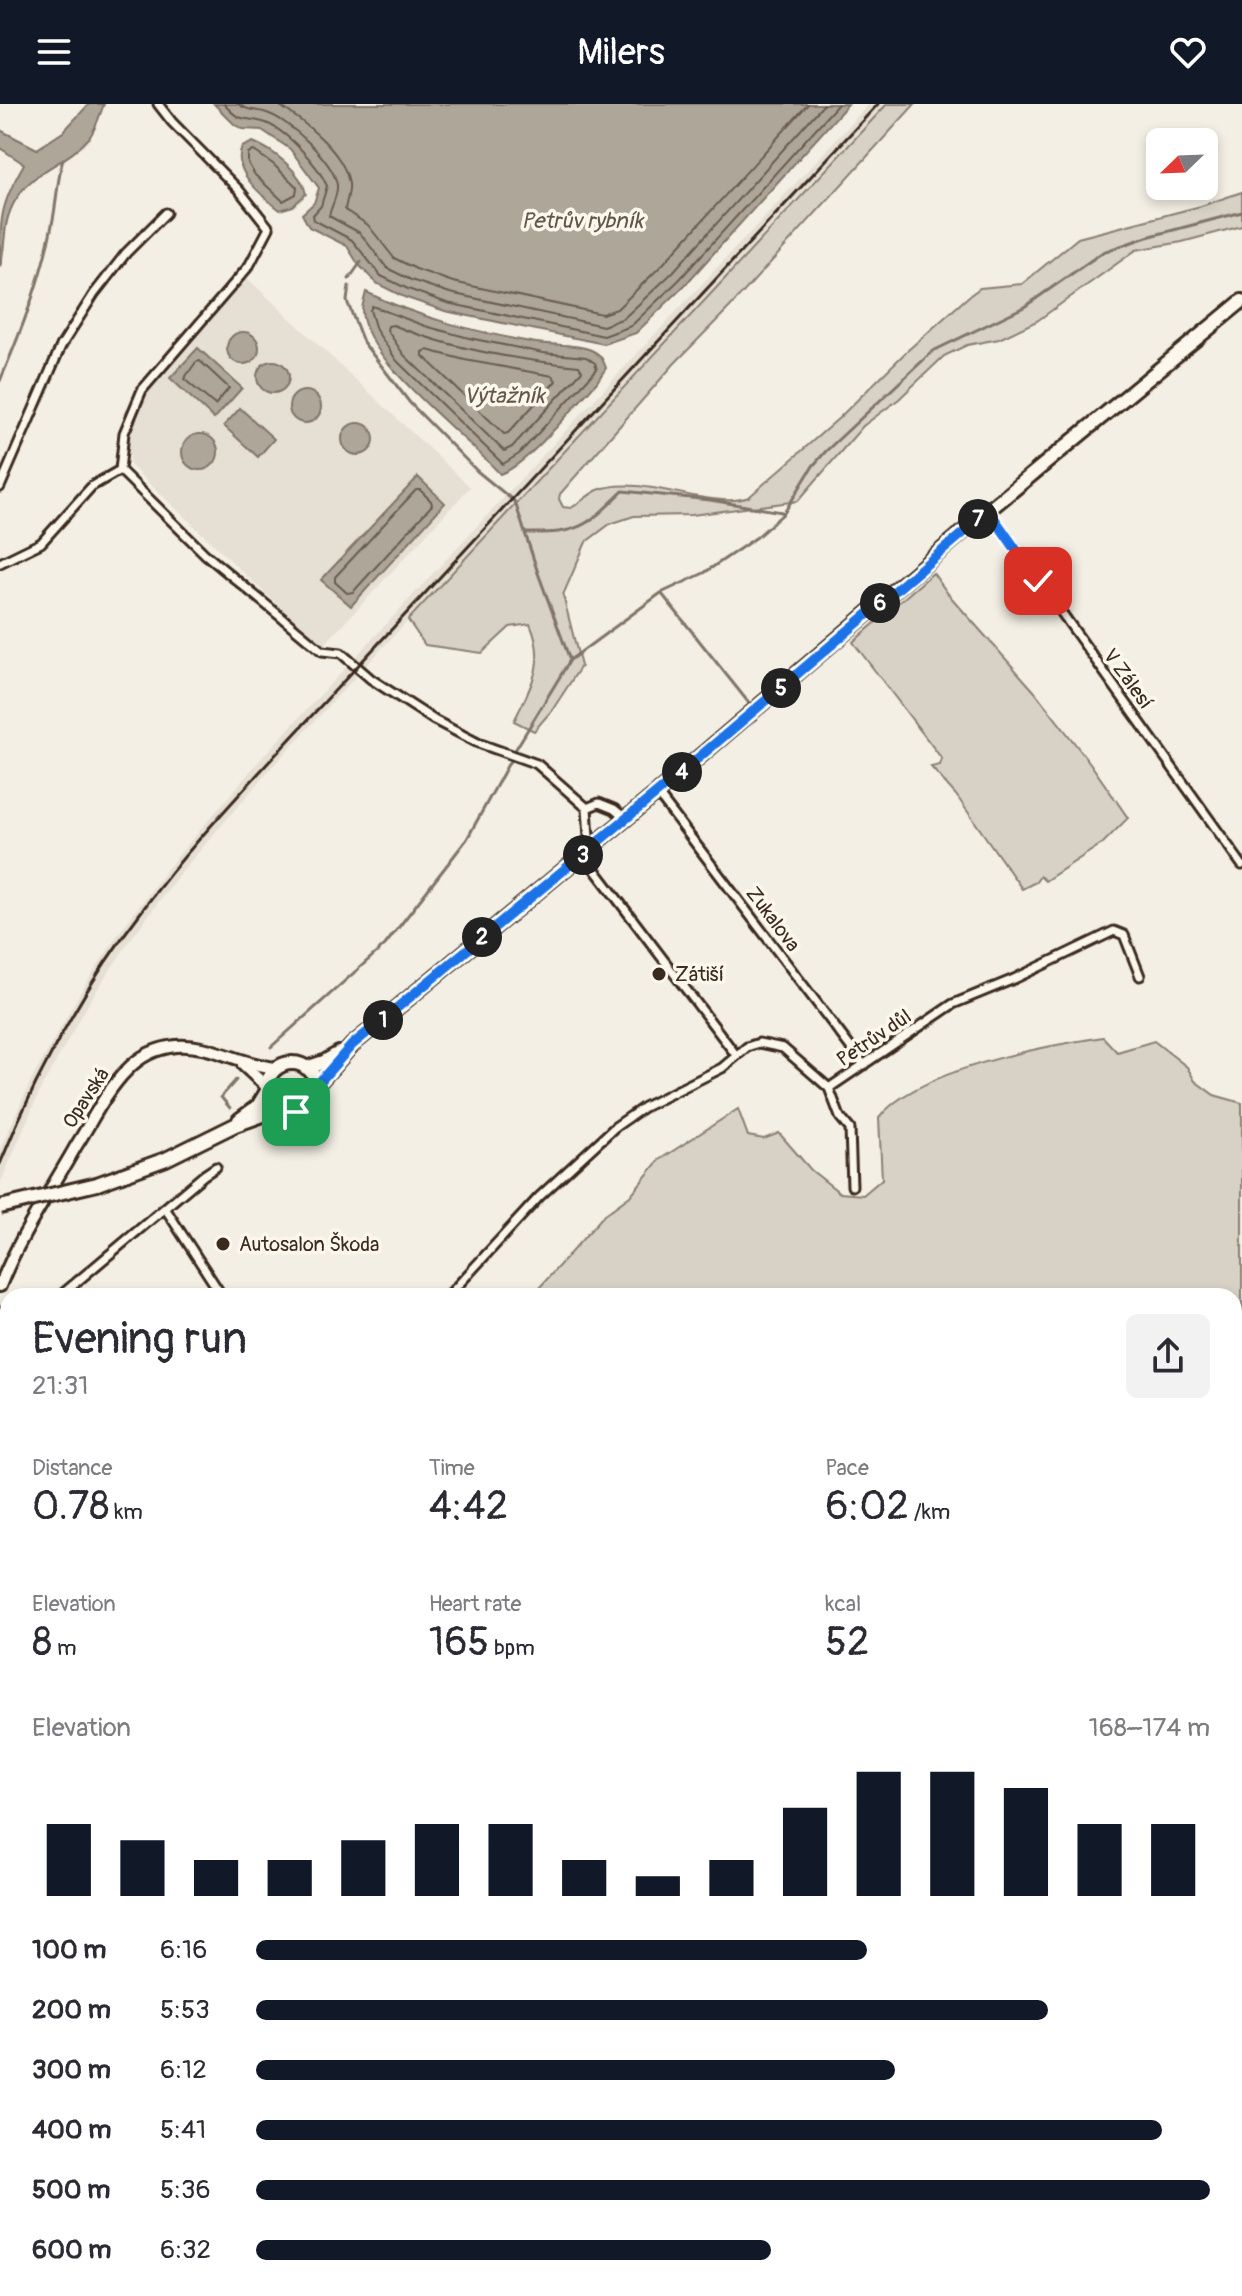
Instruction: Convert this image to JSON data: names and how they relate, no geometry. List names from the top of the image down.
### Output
{
  "streets": {
    "main road": ["Opavská"],
    "street": ["V Zálesí", "Zukalova", "Petrův důl"]
  },
  "crossings": [
    ["Zukalova", "Petrův důl"]
  ],
  "water": ["Petrův rybník", "Výtažník"],
  "places": ["Zátiší", "Autosalon Škoda"],
  "north": "bottom left",
  "page": {
    "header": "Milers",
    "pins": [
      "7",
      "6",
      "5",
      "4",
      "3",
      "2",
      "1"
    ],
    "heading": ["Evening run", "21:31"],
    "stats": [
      ["Distance", "0.78 km"],
      ["Time", "4:42"],
      ["Pace", "6:02 /km"],
      ["Elevation", "8 m"],
      ["Heart rate", "165 bpm"],
      ["kcal", "52"]
    ],
    "chart": ["Elevation", "168–174 m"],
    "list": [
      {
        "name": "100 m",
        "note": "6:16"
      },
      {
        "name": "200 m",
        "note": "5:53"
      },
      {
        "name": "300 m",
        "note": "6:12"
      },
      {
        "name": "400 m",
        "note": "5:41"
      },
      {
        "name": "500 m",
        "note": "5:36"
      },
      {
        "name": "600 m",
        "note": "6:32"
      }
    ]
  }
}
